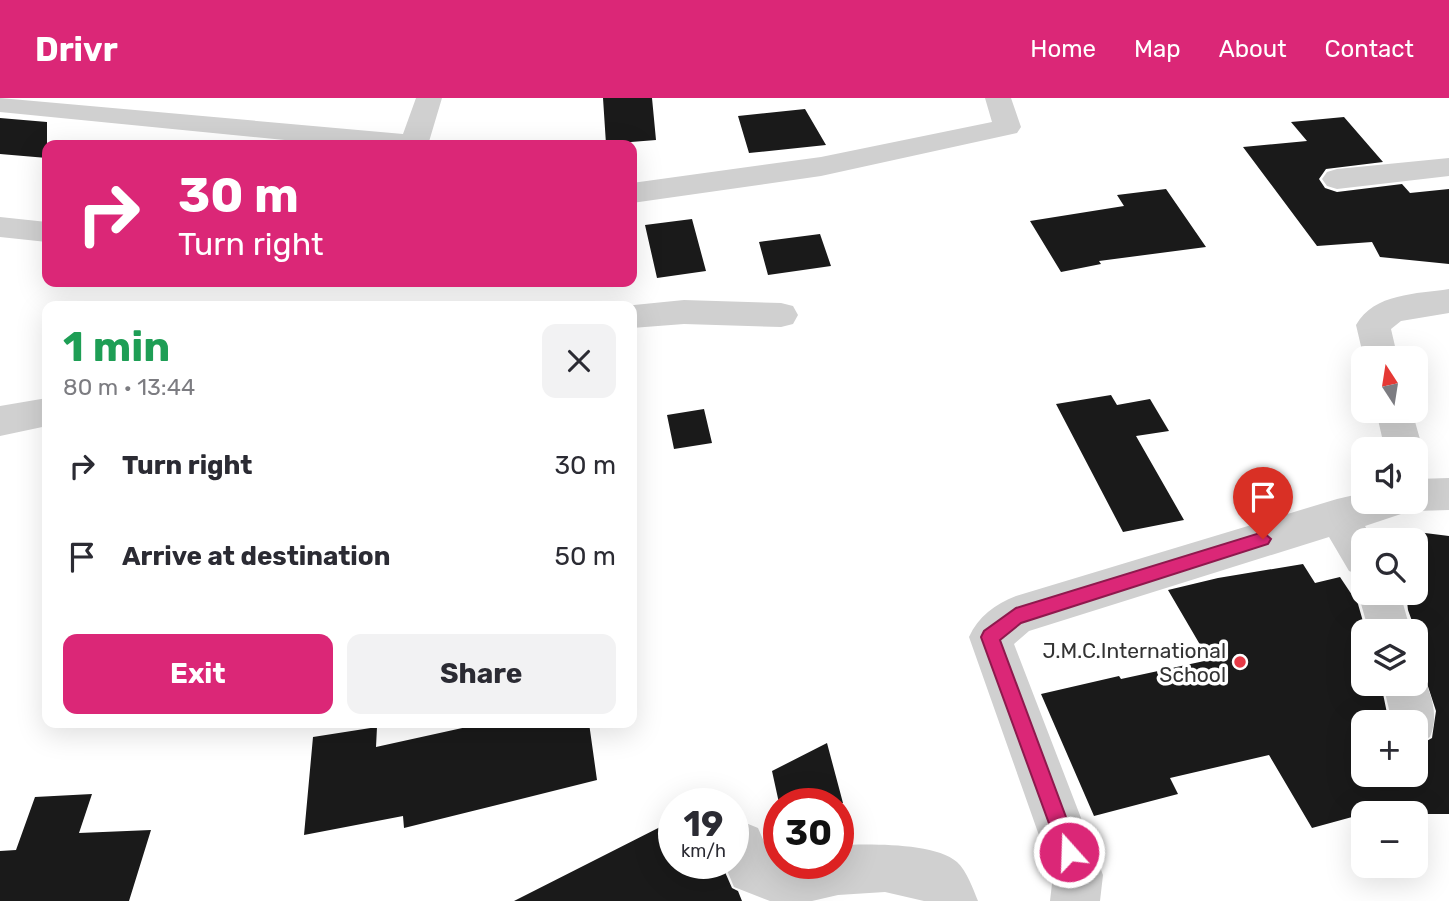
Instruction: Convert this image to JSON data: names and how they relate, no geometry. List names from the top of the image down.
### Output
{
  "places": ["J.M.C.International School"],
  "north": "top",
  "page": {
    "header": "Drivr",
    "nav": [
      "Home",
      "Map",
      "About",
      "Contact"
    ],
    "turn": ["30 m", "Turn right"],
    "heading": ["1 min", "80 m · 13:44"],
    "map_buttons": ["+", "−"],
    "list": [
      {
        "name": "Turn right",
        "value": "30 m"
      },
      {
        "name": "Arrive at destination",
        "value": "50 m"
      }
    ],
    "buttons": ["Exit", "Share"],
    "speed": "19 km/h",
    "limit": "30"
  }
}
